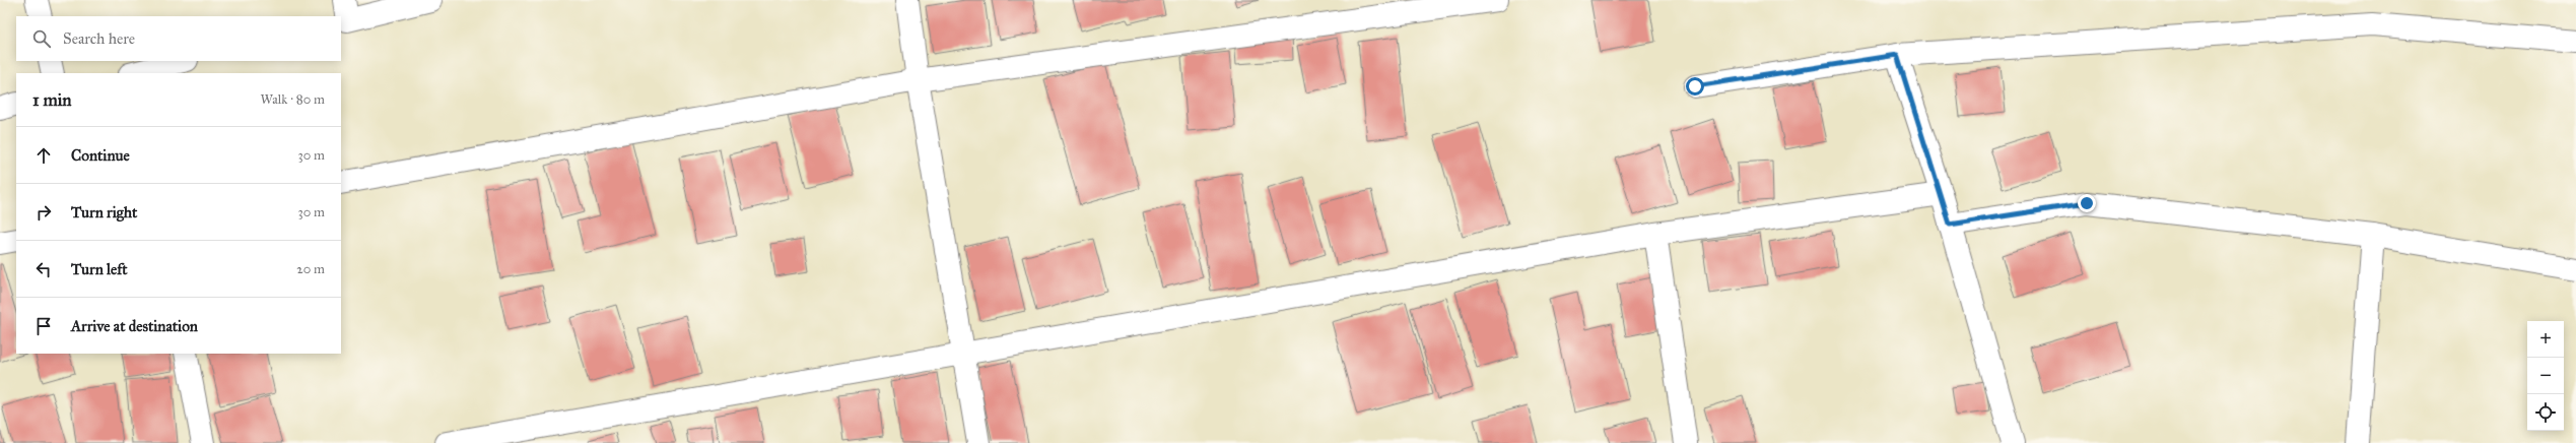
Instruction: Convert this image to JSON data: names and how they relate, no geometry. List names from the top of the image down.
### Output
{
  "page": {
    "search": "Search here",
    "heading": ["1 min", "Walk · 80 m"],
    "list": [
      ["Continue", "30 m"],
      ["Turn right", "30 m"],
      ["Turn left", "20 m"],
      "Arrive at destination"
    ],
    "map_buttons": ["+", "−"]
  }
}
